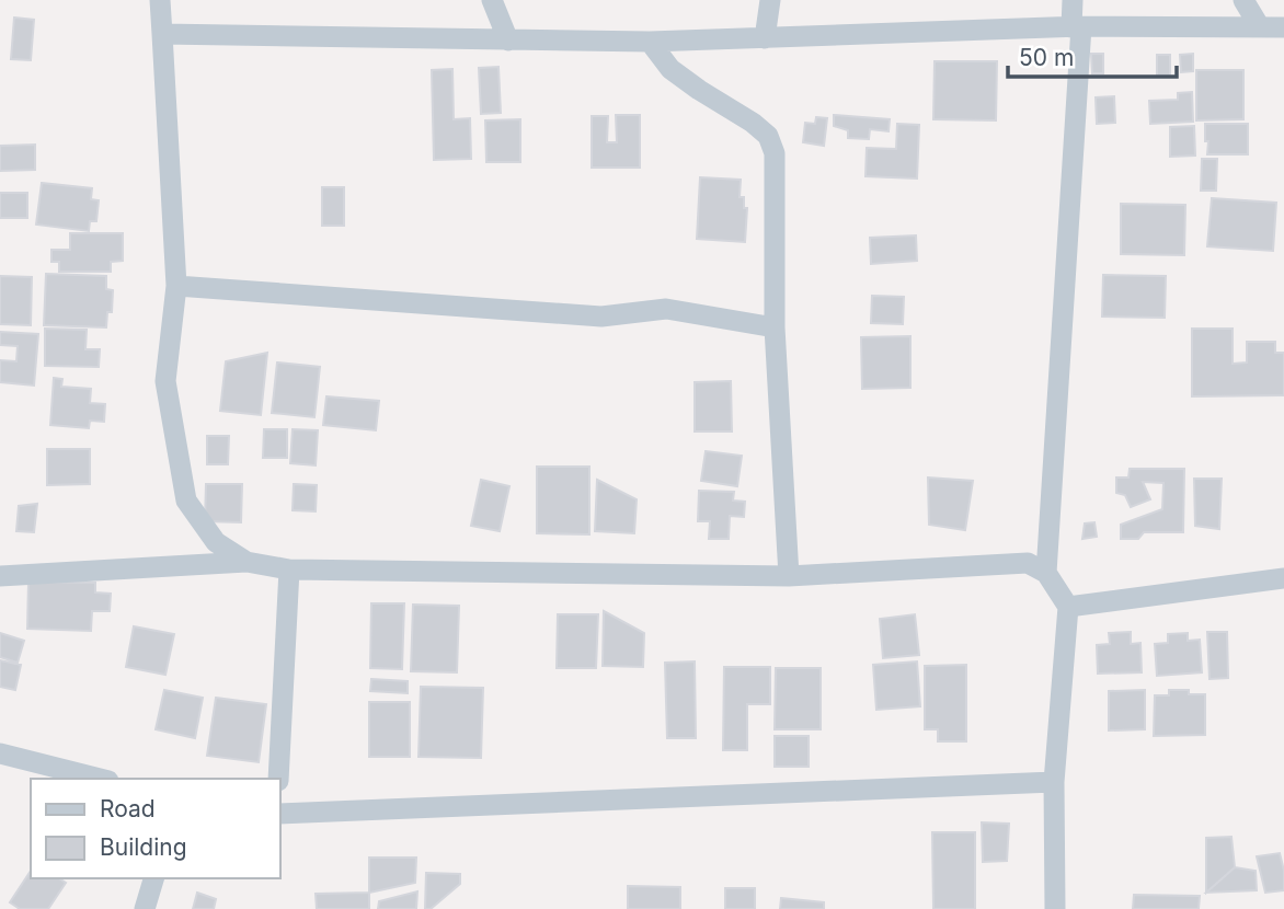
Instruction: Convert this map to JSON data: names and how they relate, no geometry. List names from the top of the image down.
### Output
{
  "legend": ["Road", "Building"],
  "scale_bar": "50 m"
}
